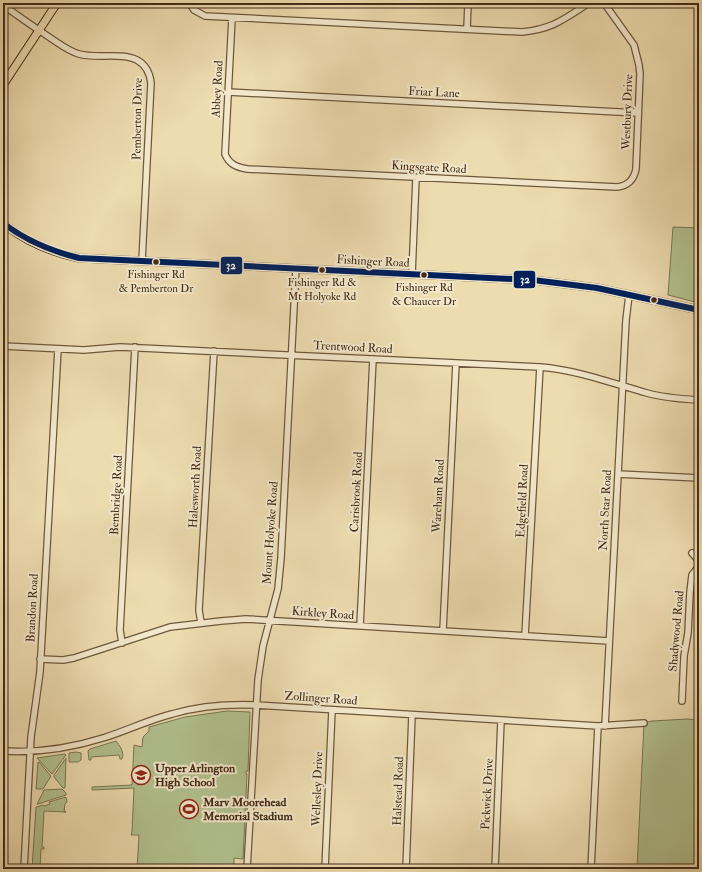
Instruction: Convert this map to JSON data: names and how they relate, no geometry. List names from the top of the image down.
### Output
{
  "streets": {
    "main road": ["Fishinger Road"],
    "street": [
      "Abbey Road",
      "Friar Lane",
      "Westbury Drive",
      "Pemberton Drive",
      "Kingsgate Road",
      "Trentwood Road",
      "Halesworth Road",
      "Carisbrook Road",
      "Bembridge Road",
      "Wareham Road",
      "Edgefield Road",
      "North Star Road",
      "Mount Holyoke Road",
      "Brandon Road",
      "Kirkley Road",
      "Shadywood Road",
      "Zollinger Road",
      "Wellesley Drive",
      "Halstead Road",
      "Pickwick Drive"
    ]
  },
  "crossings": [
    ["Abbey Road", "Friar Lane"],
    ["Abbey Road", "Kingsgate Road"],
    ["Friar Lane", "Westbury Drive"],
    ["Westbury Drive", "Kingsgate Road"],
    ["Pemberton Drive", "Fishinger Road"],
    ["Fishinger Road", "North Star Road"],
    ["Fishinger Road", "Mount Holyoke Road"],
    ["Trentwood Road", "Halesworth Road"],
    ["Trentwood Road", "Carisbrook Road"],
    ["Trentwood Road", "Bembridge Road"],
    ["Trentwood Road", "Wareham Road"],
    ["Trentwood Road", "Edgefield Road"],
    ["Trentwood Road", "North Star Road"],
    ["Trentwood Road", "Mount Holyoke Road"],
    ["Trentwood Road", "Brandon Road"],
    ["Halesworth Road", "Kirkley Road"],
    ["Carisbrook Road", "Kirkley Road"],
    ["Bembridge Road", "Kirkley Road"],
    ["Wareham Road", "Kirkley Road"],
    ["Edgefield Road", "Kirkley Road"],
    ["North Star Road", "Kirkley Road"],
    ["North Star Road", "Zollinger Road"],
    ["Mount Holyoke Road", "Kirkley Road"],
    ["Mount Holyoke Road", "Zollinger Road"],
    ["Brandon Road", "Kirkley Road"],
    ["Brandon Road", "Zollinger Road"],
    ["Zollinger Road", "Wellesley Drive"],
    ["Zollinger Road", "Halstead Road"],
    ["Zollinger Road", "Pickwick Drive"]
  ],
  "places": {
    "other": ["Fishinger Rd & Pemberton Dr", "Fishinger Rd & Mt Holyoke Rd", "Fishinger Rd & Chaucer Dr"],
    "school or university": ["Upper Arlington High School"],
    "sports": ["Marv Moorehead Memorial Stadium"]
  },
  "lines": ["transit line 32"]
}
